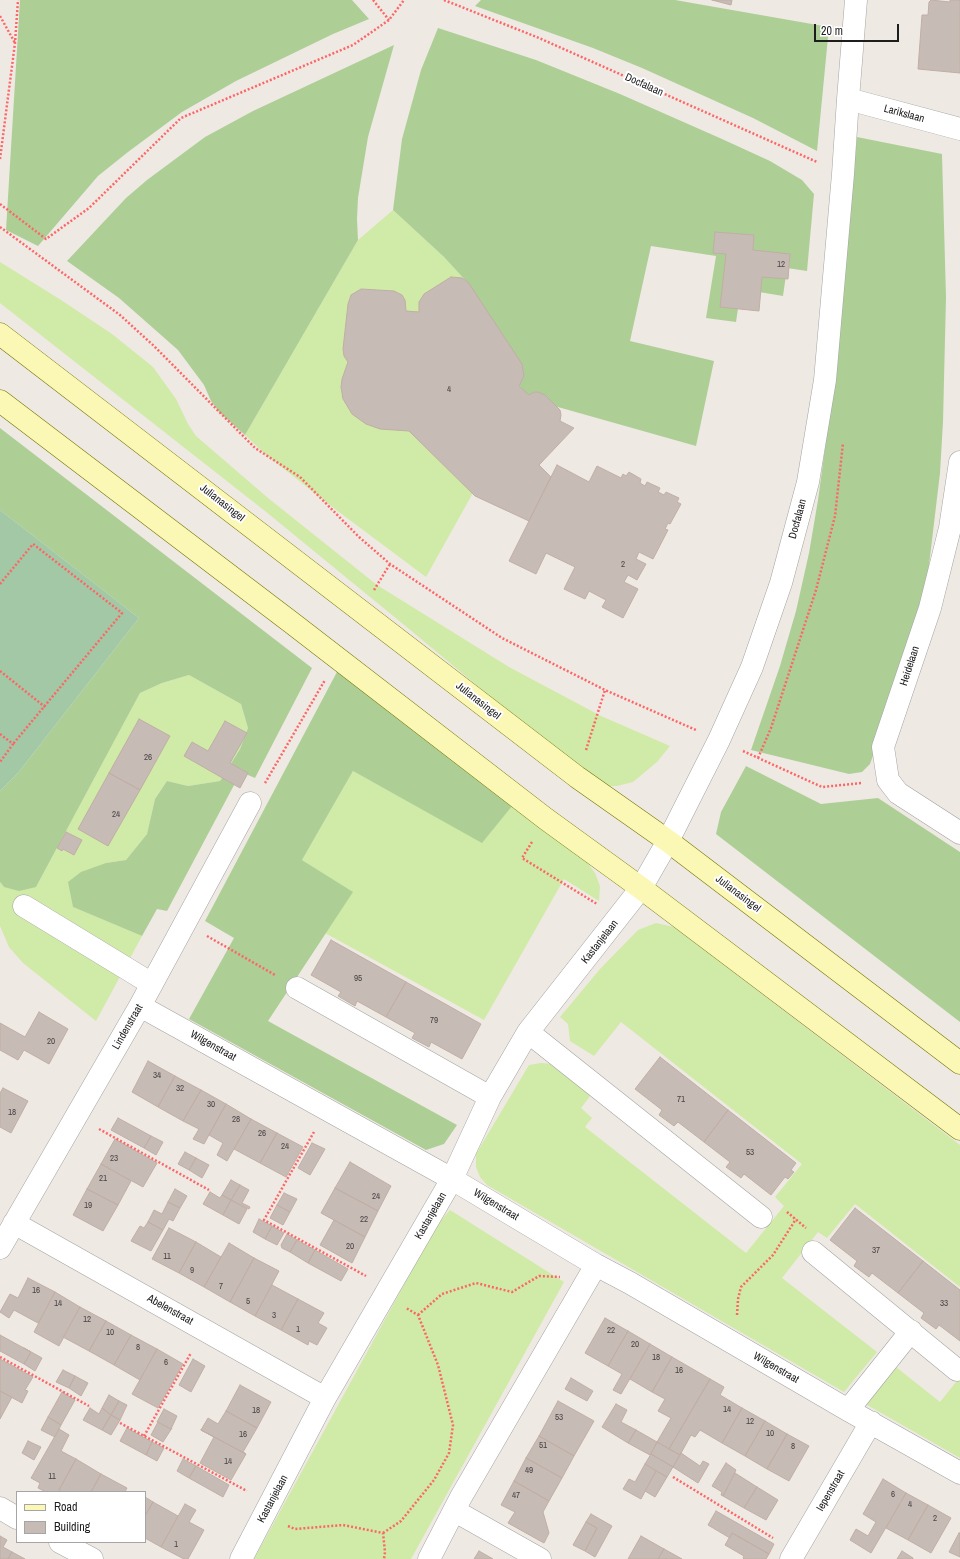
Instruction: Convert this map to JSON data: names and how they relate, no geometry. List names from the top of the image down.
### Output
{
  "streets": {
    "main road": ["Julianasingel"],
    "street": [
      "Docfalaan",
      "Larikslaan",
      "Heidelaan",
      "Kastanjelaan",
      "Lindenstraat",
      "Wilgenstraat",
      "Abelenstraat",
      "Iepenstraat"
    ]
  },
  "crossings": [
    ["Docfalaan", "Larikslaan"],
    ["Docfalaan", "Julianasingel"],
    ["Docfalaan", "Kastanjelaan"],
    ["Julianasingel", "Kastanjelaan"],
    ["Kastanjelaan", "Wilgenstraat"],
    ["Kastanjelaan", "Abelenstraat"],
    ["Lindenstraat", "Wilgenstraat"],
    ["Lindenstraat", "Abelenstraat"],
    ["Wilgenstraat", "Iepenstraat"]
  ],
  "house_numbers": [
    "12",
    "4",
    "2",
    "26",
    "24",
    "95",
    "79",
    "20",
    "34",
    "32",
    "71",
    "30",
    "18",
    "28",
    "26",
    "24",
    "53",
    "23",
    "21",
    "24",
    "19",
    "22",
    "20",
    "37",
    "11",
    "9",
    "7",
    "16",
    "5",
    "14",
    "33",
    "3",
    "12",
    "1",
    "22",
    "10",
    "20",
    "8",
    "18",
    "6",
    "16",
    "14",
    "18",
    "53",
    "12",
    "10",
    "16",
    "51",
    "8",
    "14",
    "49",
    "11",
    "6",
    "47",
    "4",
    "2",
    "1"
  ],
  "legend": ["Road", "Building"],
  "scale_bar": "20 m"
}
